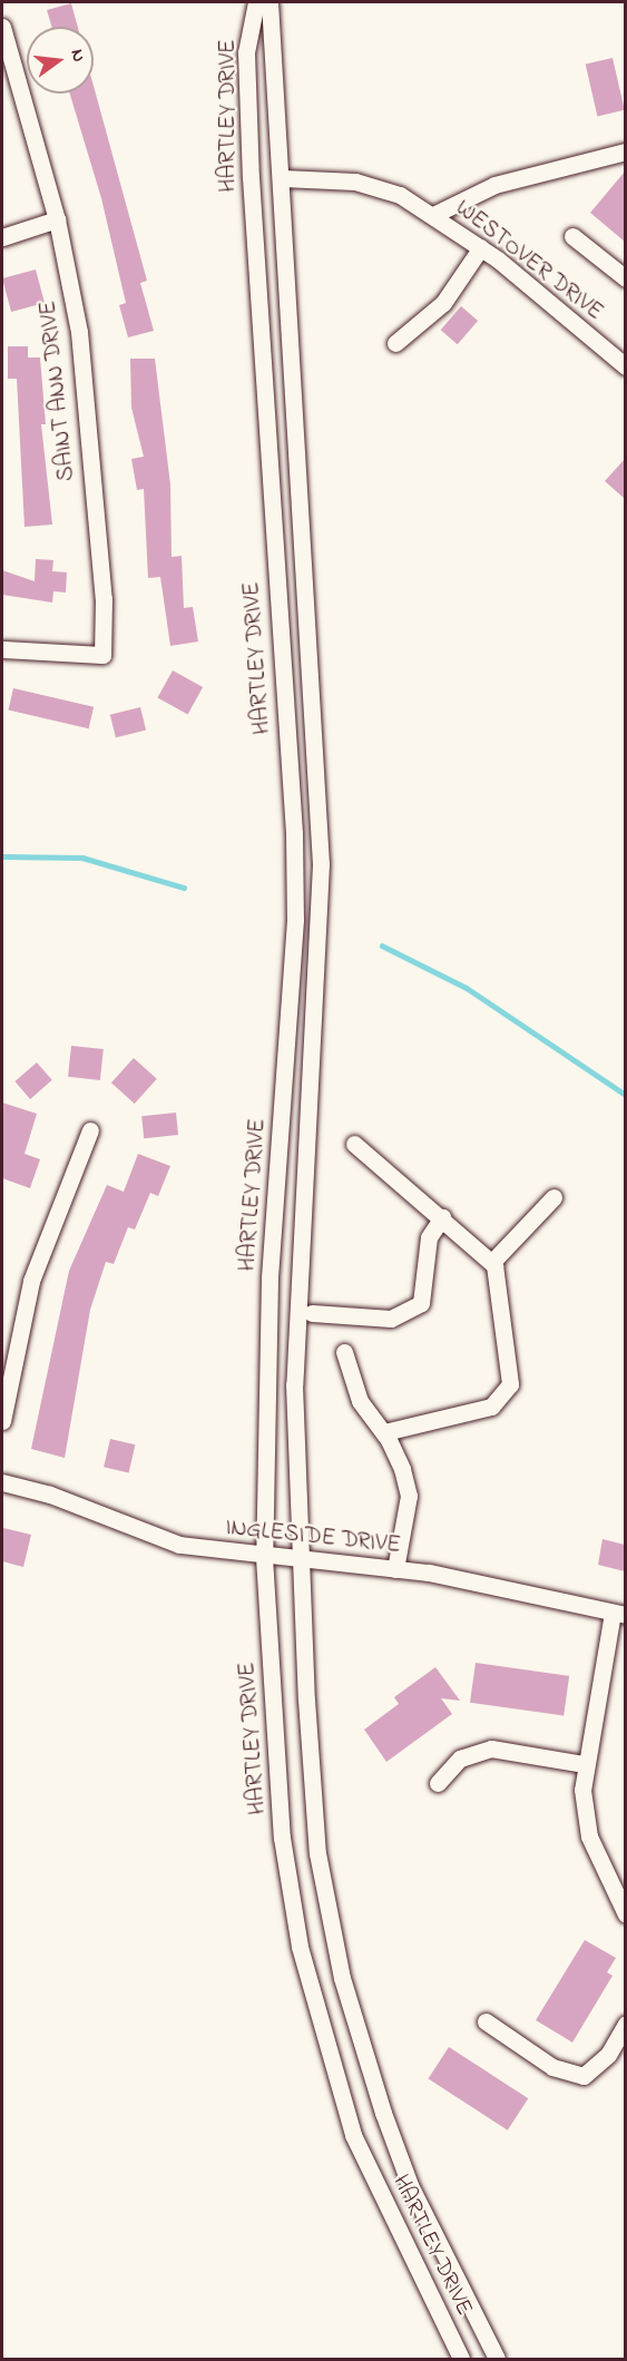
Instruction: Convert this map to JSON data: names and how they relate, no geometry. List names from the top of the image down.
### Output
{
  "streets": {
    "street": [
      "HARTLEY DRIVE",
      "WESTOVER DRIVE",
      "SAINT ANN DRIVE",
      "INGLESIDE DRIVE"
    ]
  },
  "crossings": [
    ["HARTLEY DRIVE", "WESTOVER DRIVE"],
    ["HARTLEY DRIVE", "INGLESIDE DRIVE"]
  ],
  "north": "right"
}
